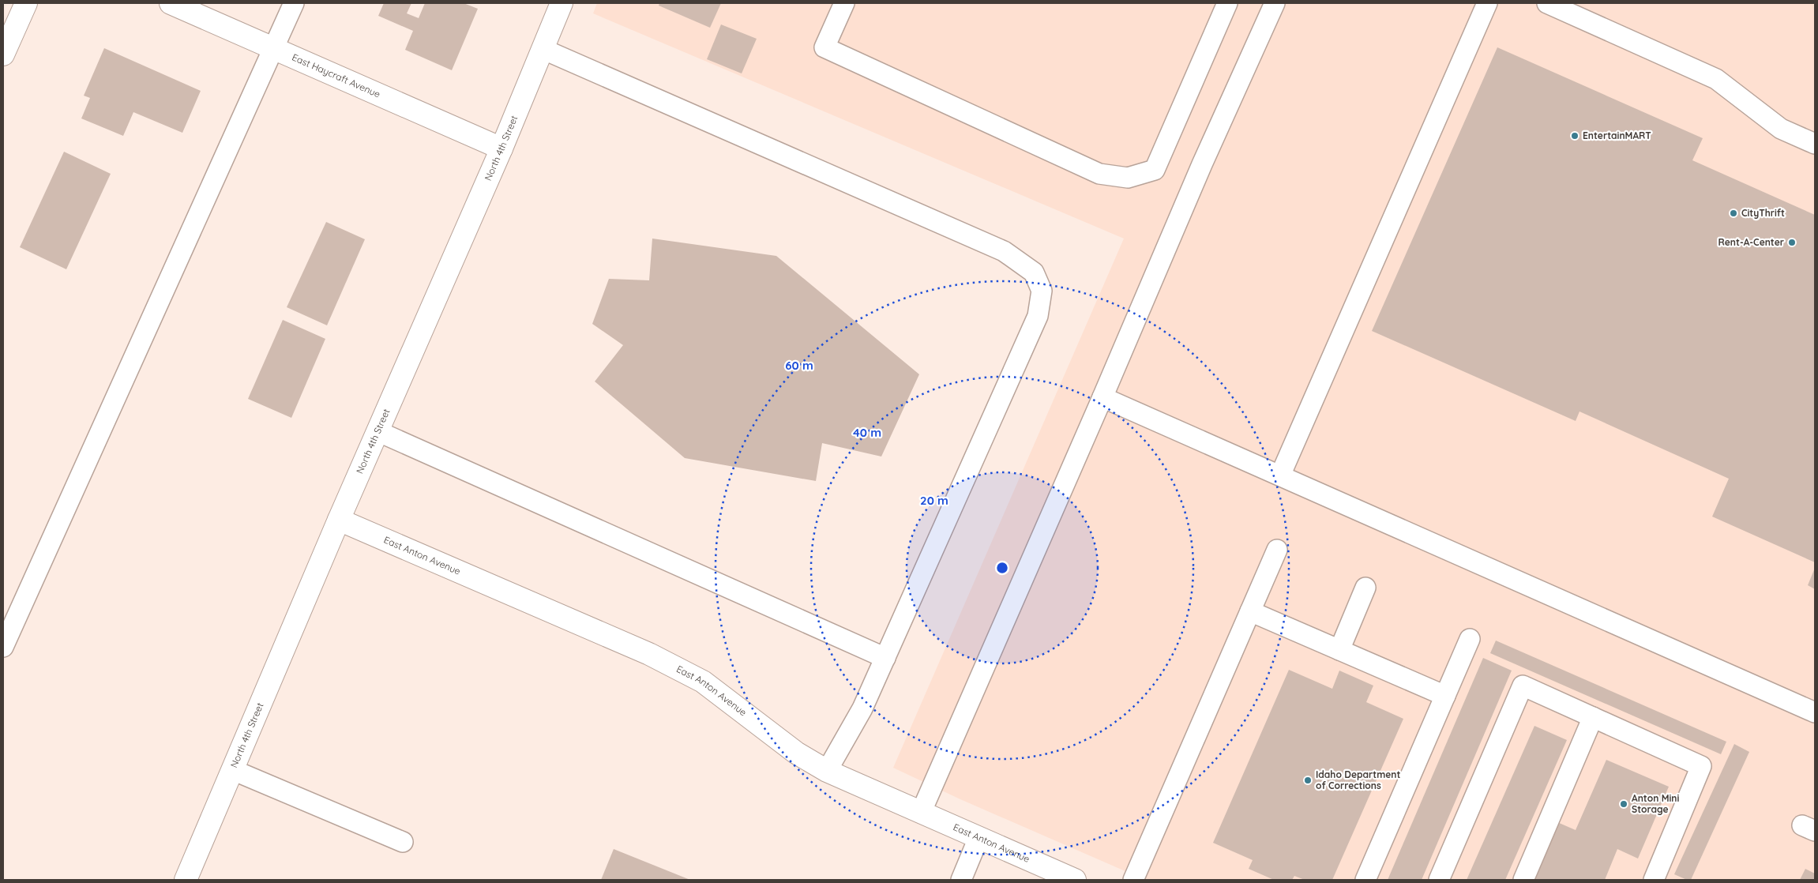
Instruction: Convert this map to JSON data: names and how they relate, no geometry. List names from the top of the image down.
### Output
{
  "streets": {
    "street": ["East Haycraft Avenue", "North 4th Street", "East Anton Avenue"]
  },
  "crossings": [
    ["East Haycraft Avenue", "North 4th Street"],
    ["North 4th Street", "East Anton Avenue"]
  ],
  "places": [
    "EntertainMART",
    "CityThrift",
    "Rent-A-Center",
    "Idaho Department of Corrections",
    "Anton Mini Storage"
  ],
  "rings": ["60 m", "40 m", "20 m"]
}
